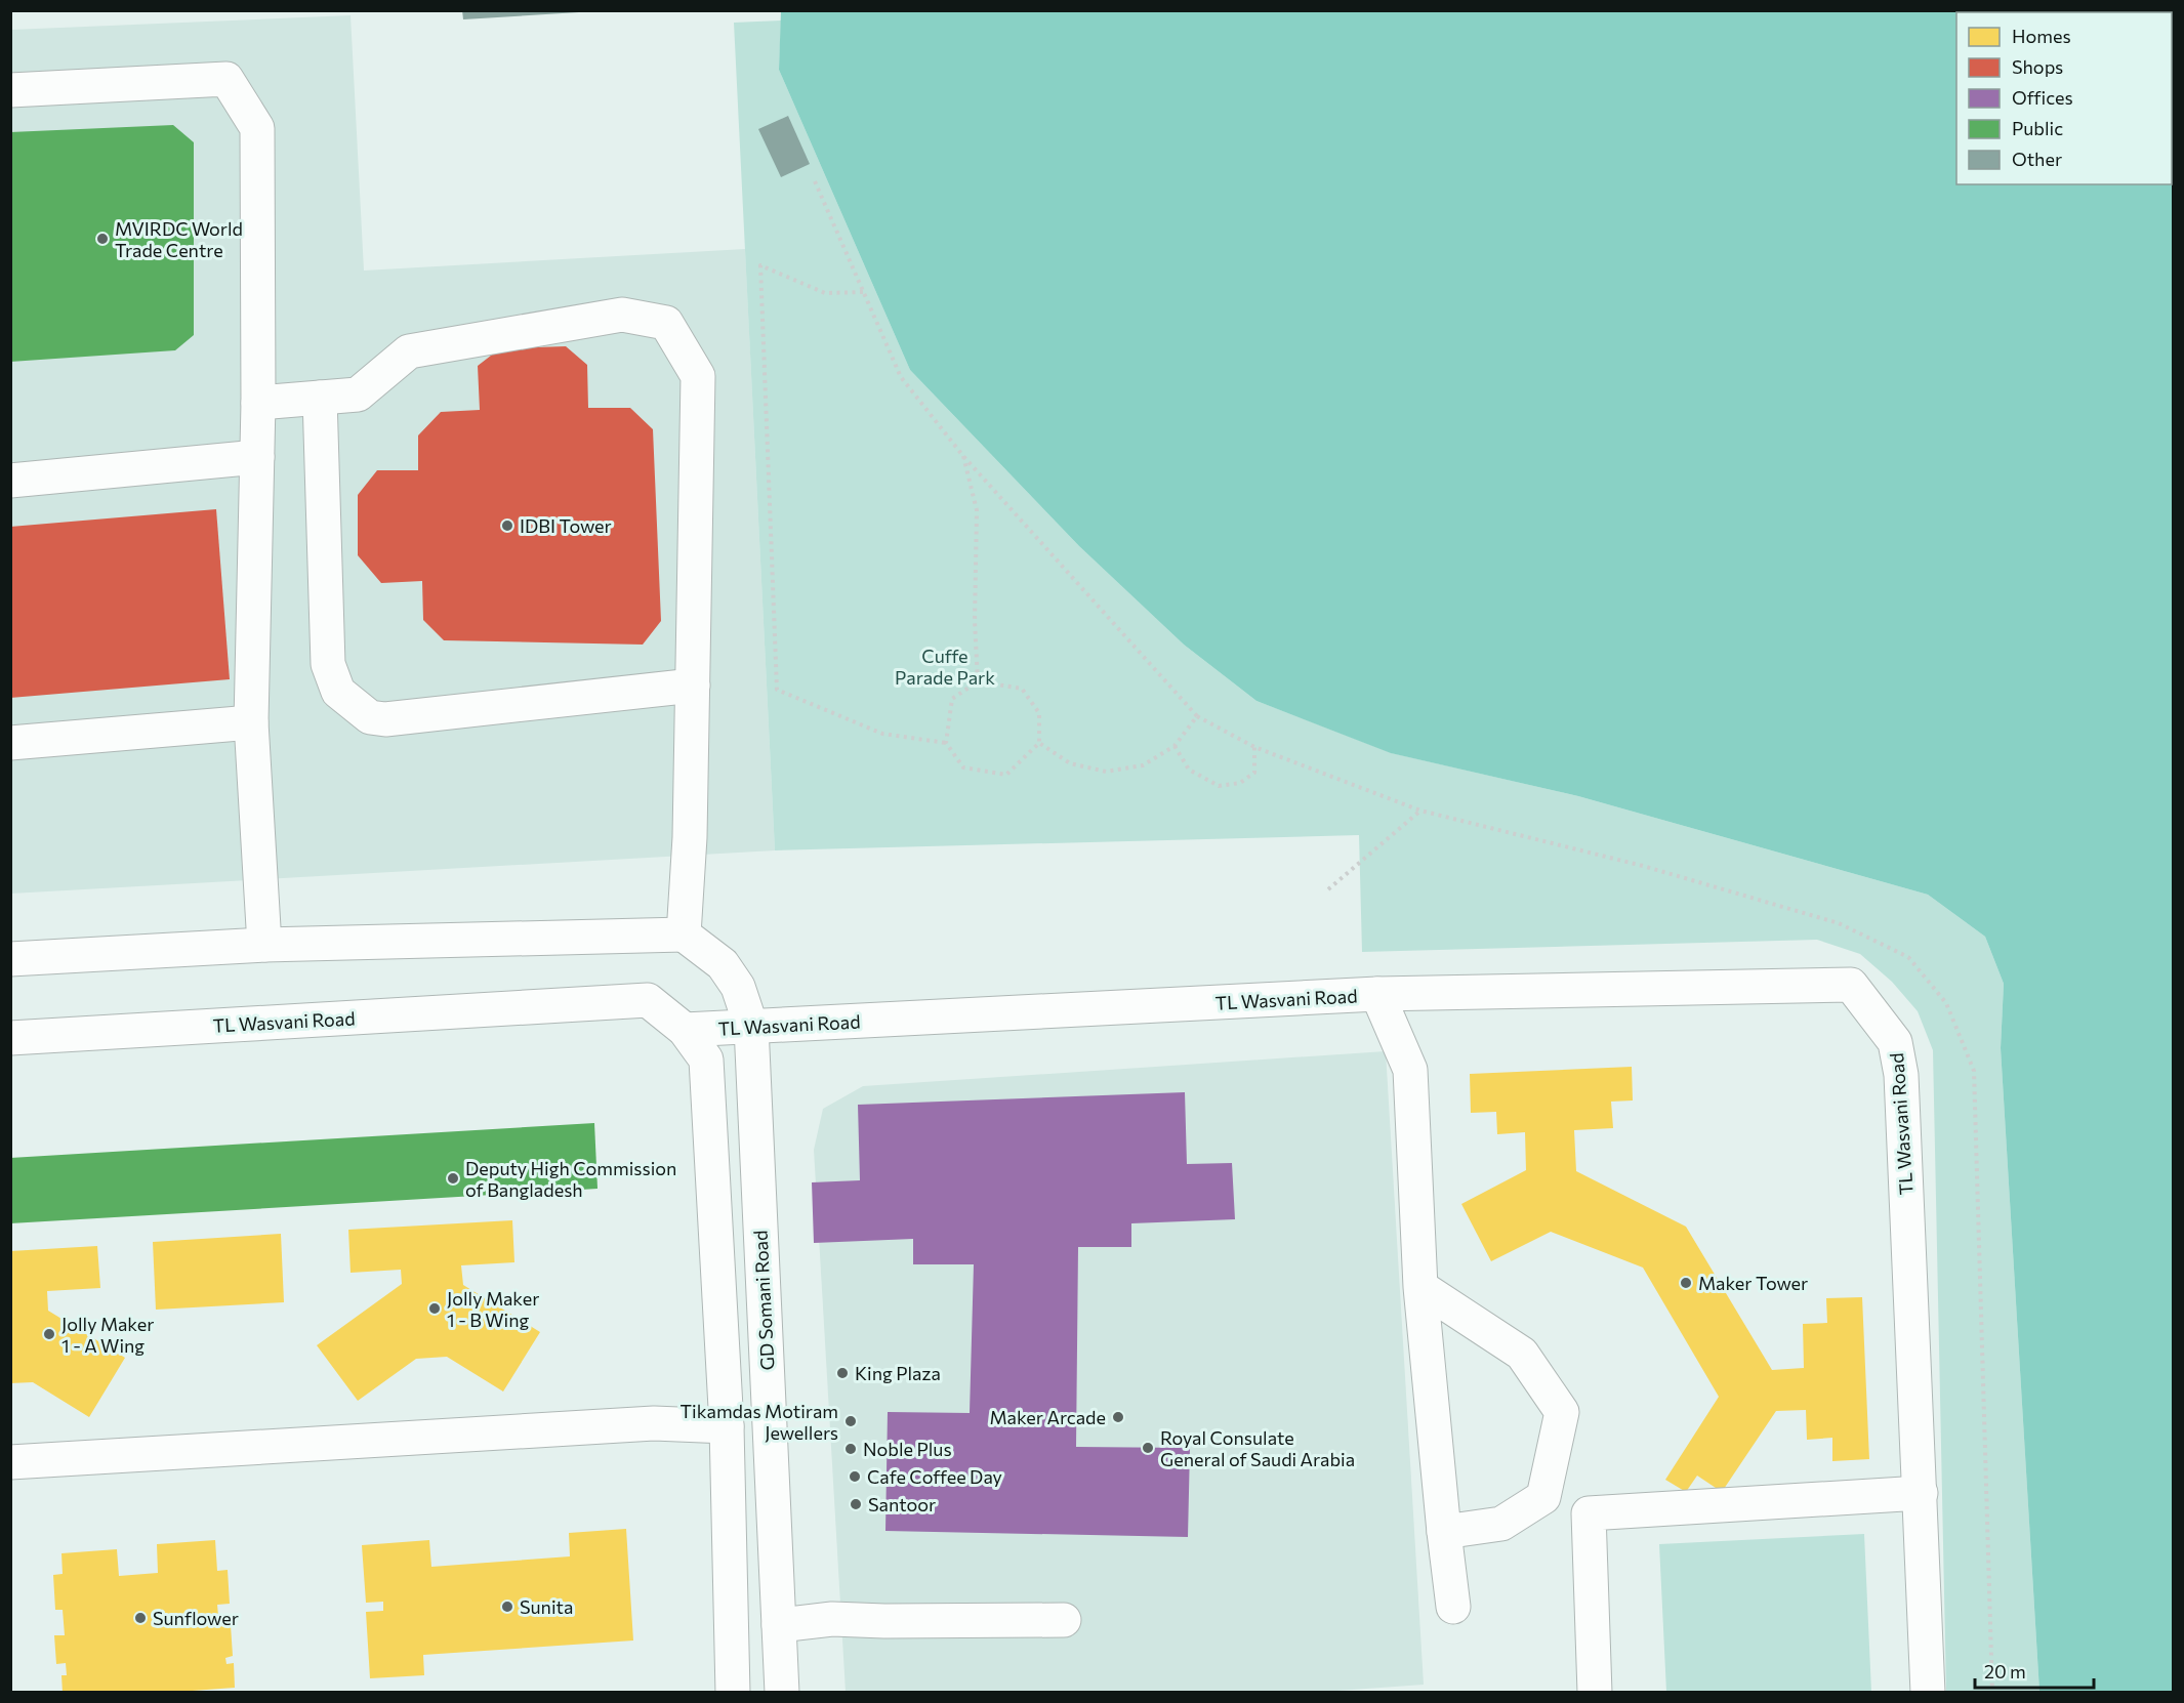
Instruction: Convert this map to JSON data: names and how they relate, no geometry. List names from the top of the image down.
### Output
{
  "streets": {
    "street": ["TL Wasvani Road", "GD Somani Road"]
  },
  "crossings": [
    ["TL Wasvani Road", "GD Somani Road"]
  ],
  "parks": ["Cuffe Parade Park"],
  "places": [
    "MVIRDC World Trade Centre",
    "IDBI Tower",
    "Deputy High Commission of Bangladesh",
    "Maker Tower",
    "Jolly Maker 1 - B Wing",
    "Jolly Maker 1 - A Wing",
    "King Plaza",
    "Maker Arcade",
    "Tikamdas Motiram Jewellers",
    "Royal Consulate General of Saudi Arabia",
    "Noble Plus",
    "Cafe Coffee Day",
    "Santoor",
    "Sunita",
    "Sunflower"
  ],
  "legend": [
    "Homes",
    "Shops",
    "Offices",
    "Public",
    "Other"
  ],
  "scale_bar": "20 m"
}
